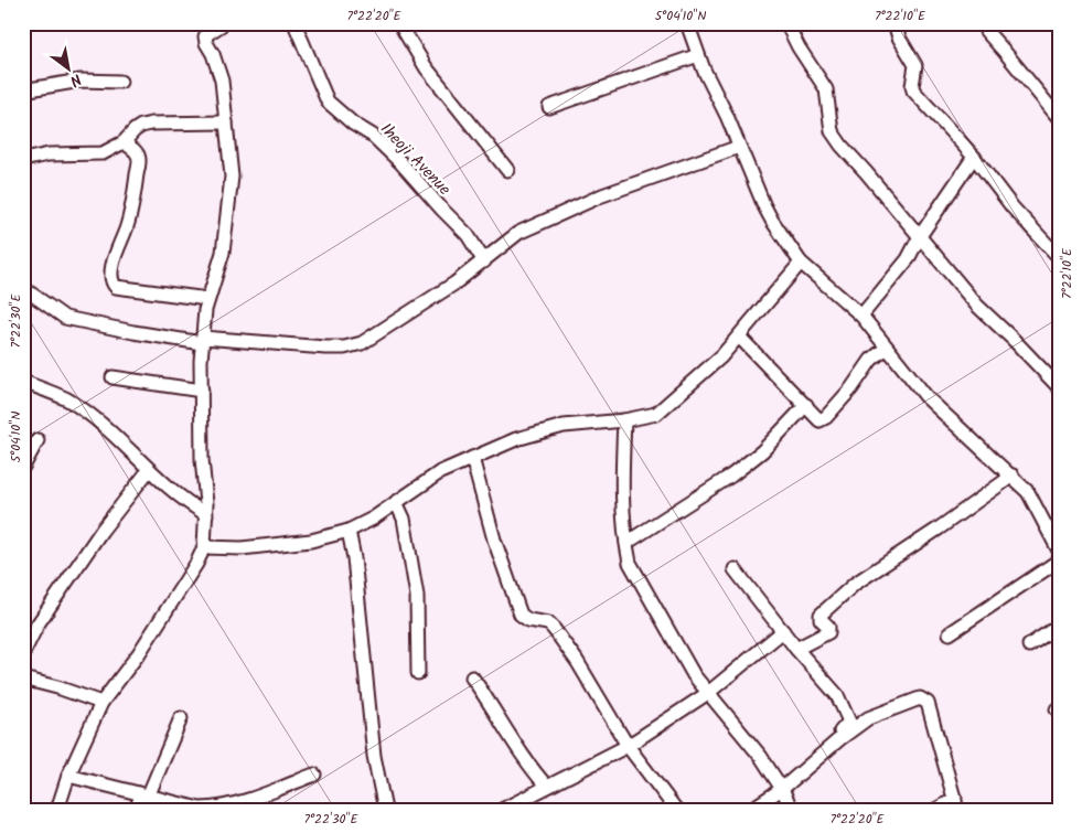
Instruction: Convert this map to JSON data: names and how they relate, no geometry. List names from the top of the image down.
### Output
{
  "streets": {
    "street": ["Iheoji Avenue"]
  },
  "north": "bottom right",
  "coordinates": [
    "7°22'20\"E",
    "5°04'10\"N",
    "7°22'10\"E",
    "7°22'30\"E"
  ]
}
